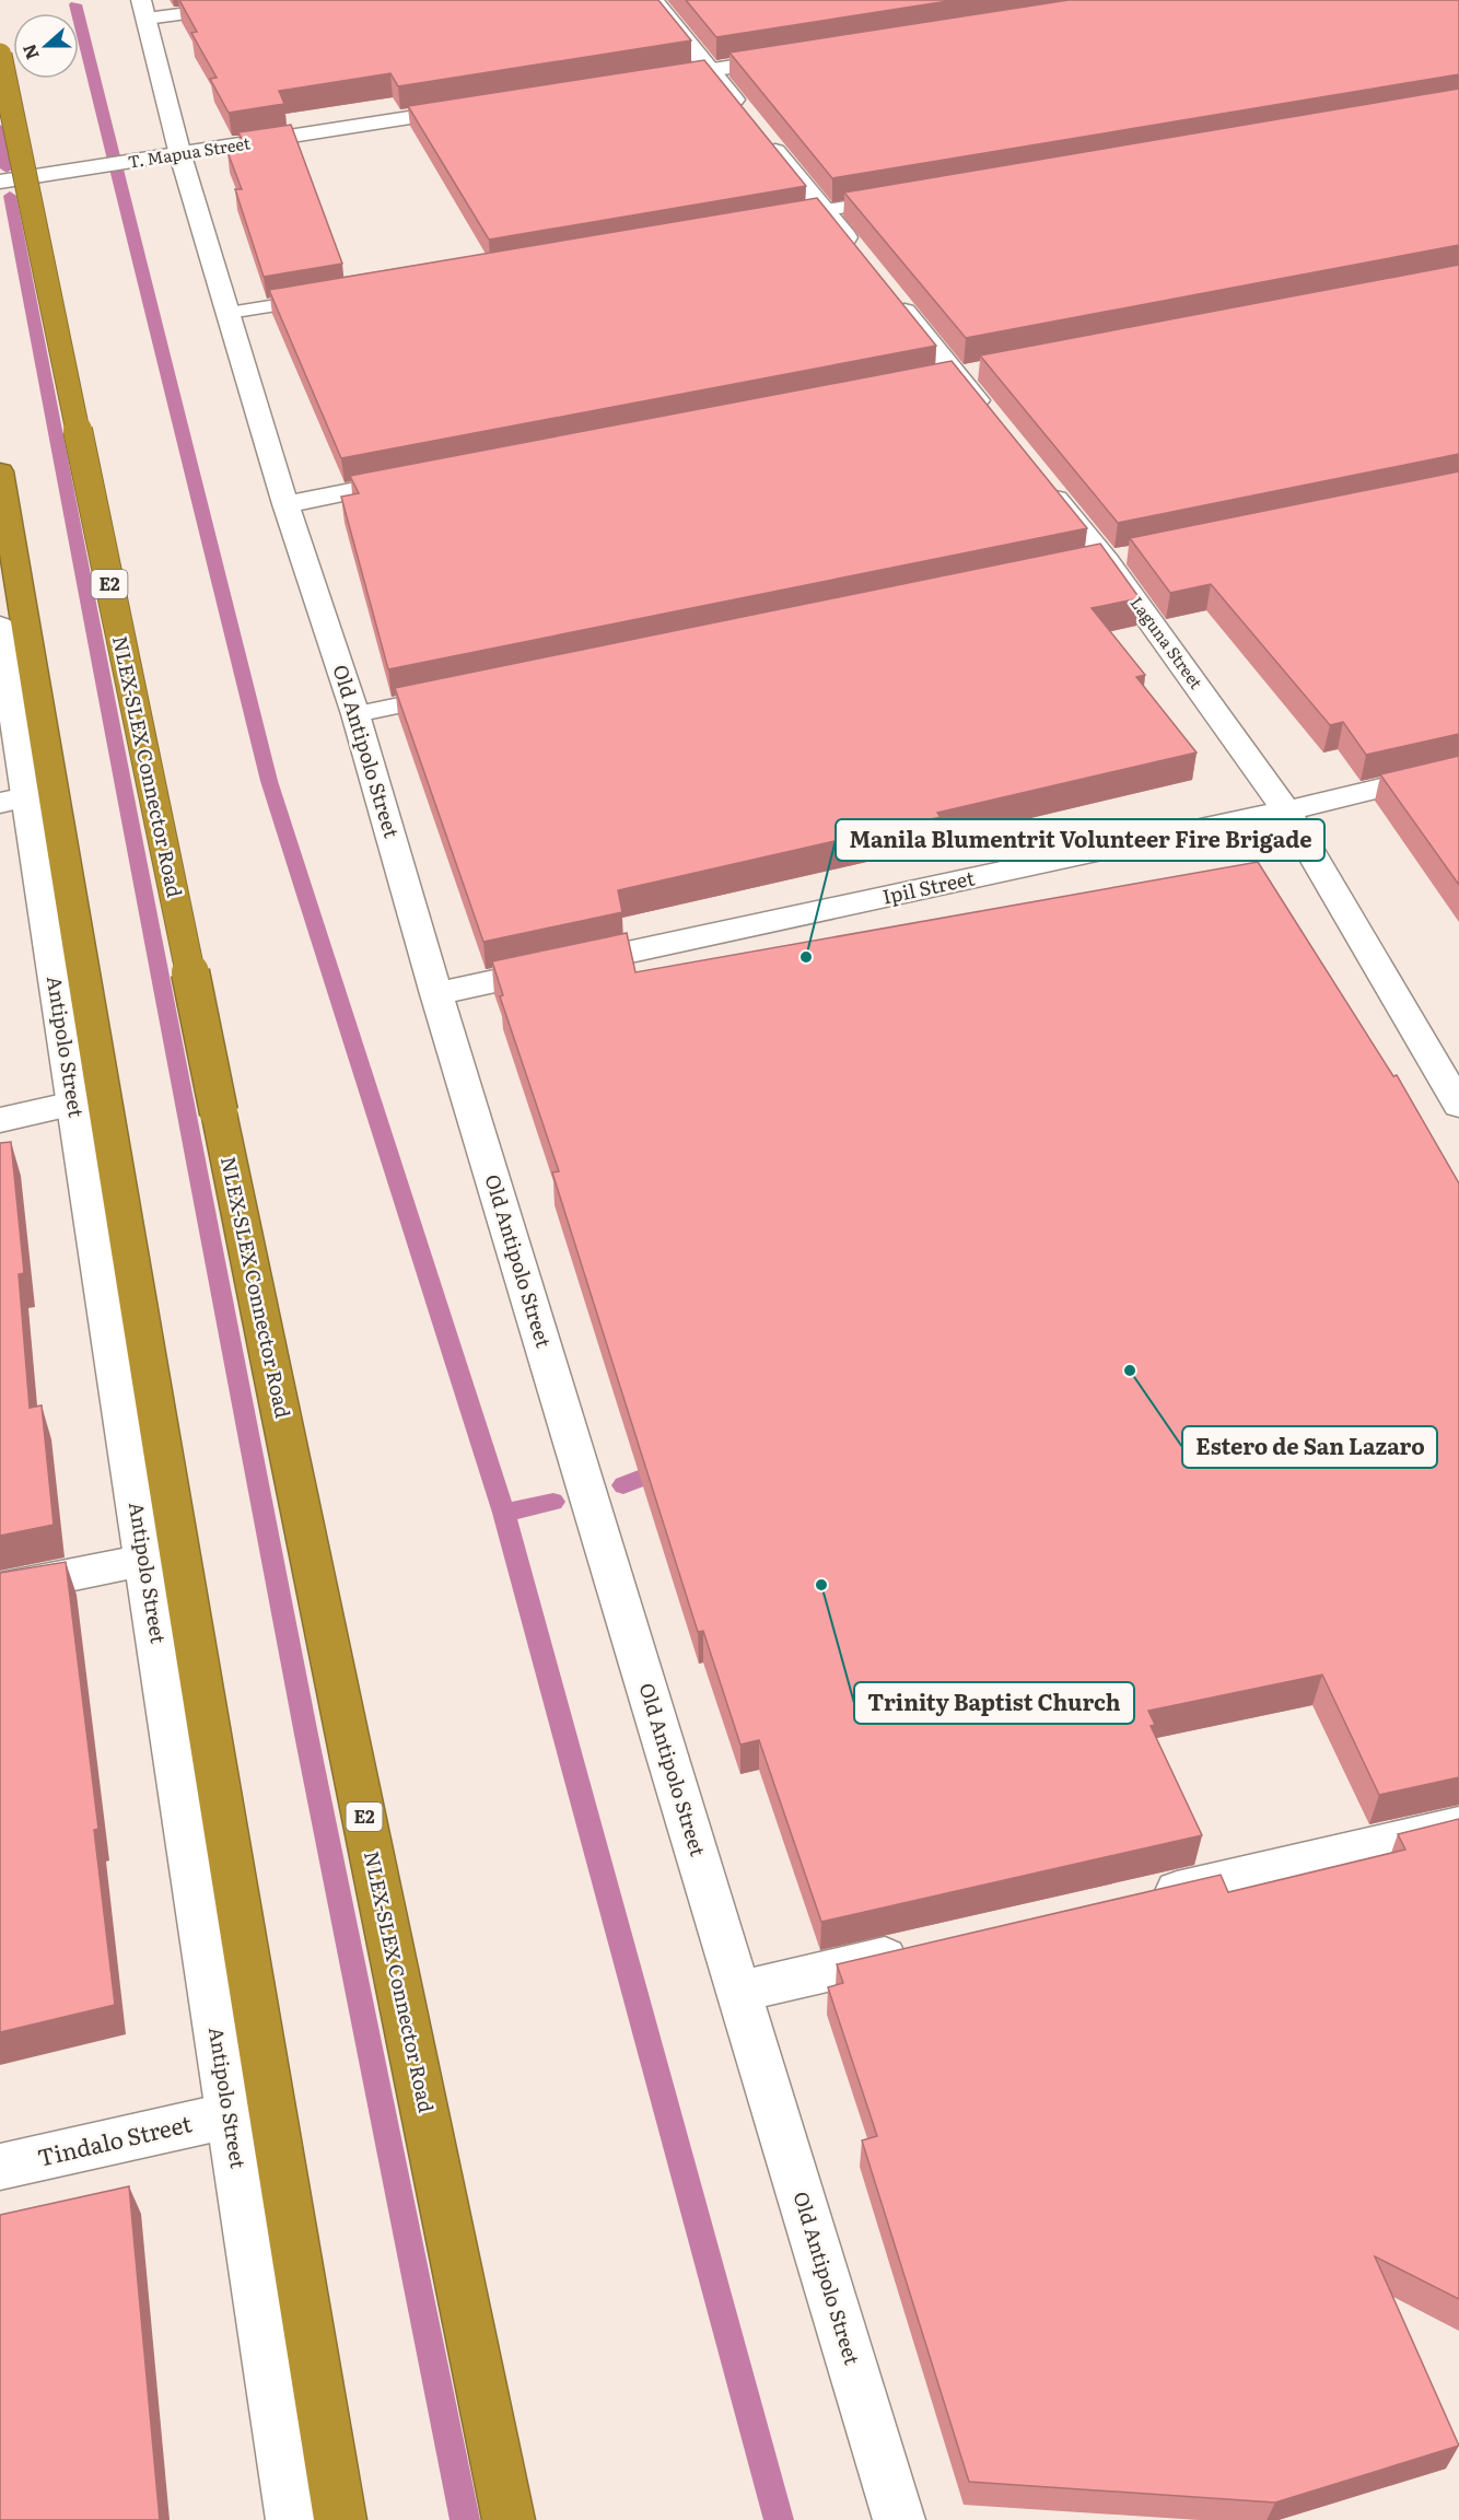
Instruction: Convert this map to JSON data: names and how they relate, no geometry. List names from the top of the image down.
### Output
{
  "streets": {
    "highway": ["E2", "NLEX-SLEX Connector Road"],
    "street": [
      "T. Mapua Street",
      "Laguna Street",
      "Old Antipolo Street",
      "Ipil Street",
      "Antipolo Street",
      "Tindalo Street"
    ]
  },
  "crossings": [
    ["T. Mapua Street", "Old Antipolo Street"],
    ["Laguna Street", "Ipil Street"],
    ["Old Antipolo Street", "Ipil Street"],
    ["Antipolo Street", "Tindalo Street"]
  ],
  "places": ["Manila Blumentrit Volunteer Fire Brigade", "Estero de San Lazaro", "Trinity Baptist Church"],
  "north": "left"
}
